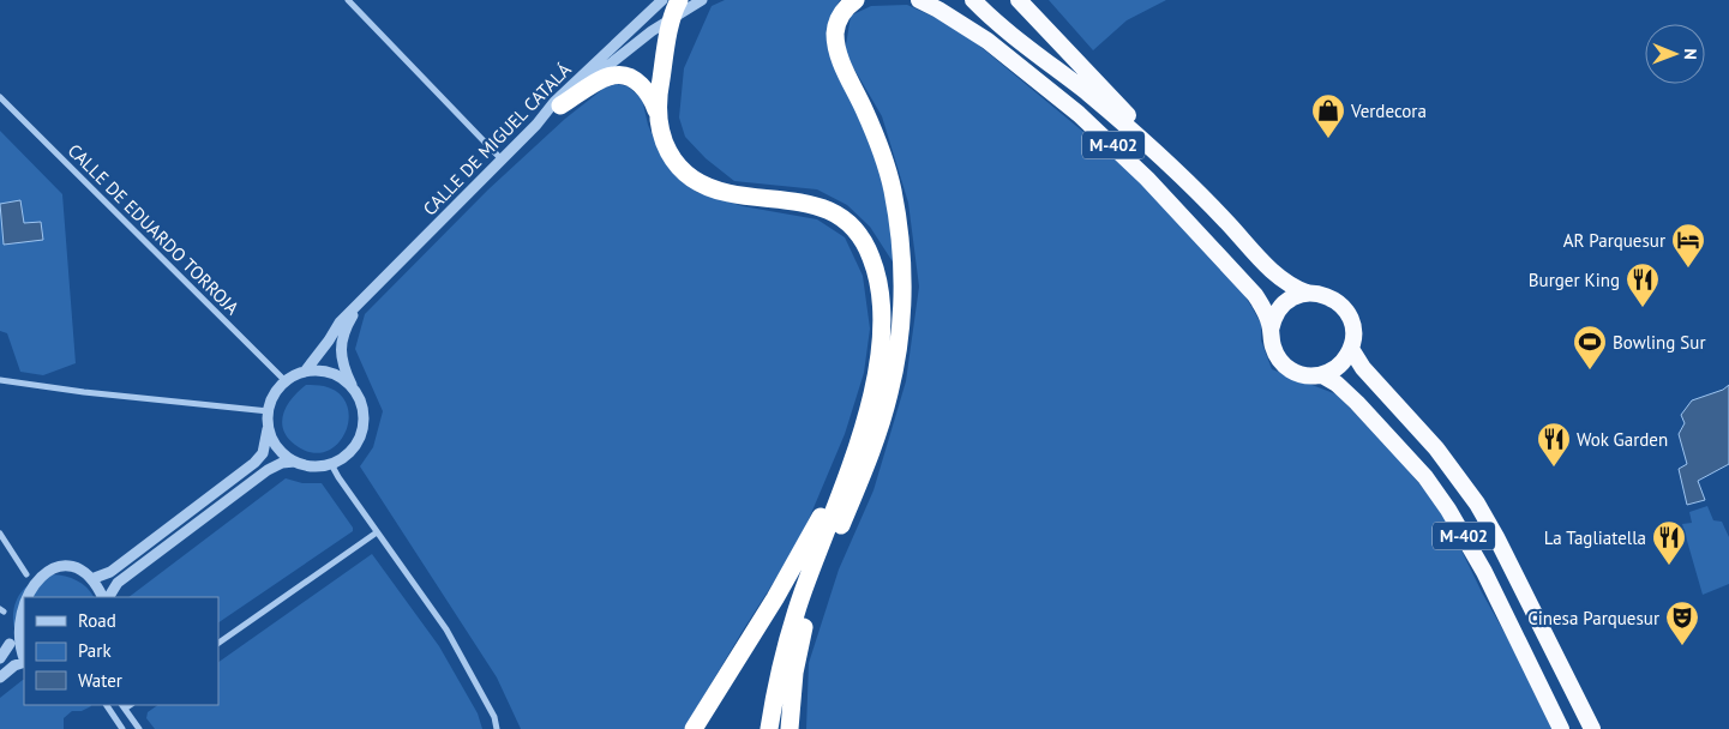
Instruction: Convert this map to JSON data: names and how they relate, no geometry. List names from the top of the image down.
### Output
{
  "streets": {
    "highway": ["M-402"],
    "street": ["CALLE DE MIGUEL CATALÁ", "CALLE DE EDUARDO TORROJA"]
  },
  "crossings": [
    ["CALLE DE MIGUEL CATALÁ", "CALLE DE EDUARDO TORROJA"]
  ],
  "places": {
    "shop": ["Verdecora"],
    "hotel": ["AR Parquesur"],
    "restaurant": ["Burger King", "Wok Garden", "La Tagliatella"],
    "sports": ["Bowling Sur"],
    "theatre": ["Cinesa Parquesur"]
  },
  "legend": ["Road", "Park", "Water"],
  "north": "right"
}
